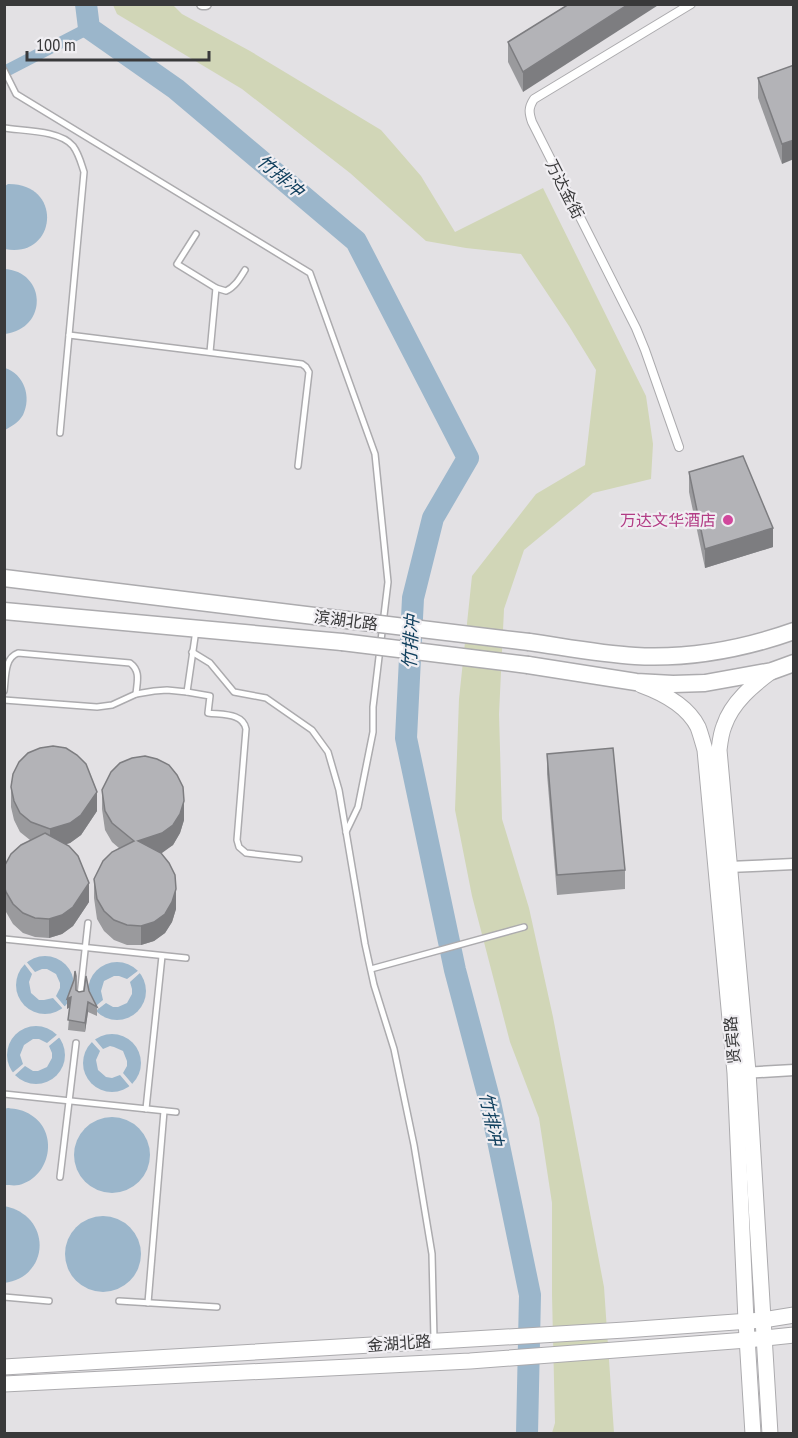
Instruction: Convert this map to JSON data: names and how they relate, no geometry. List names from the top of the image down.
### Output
{
  "streets": {
    "main road": ["滨湖北路", "贤宾路", "金湖北路"],
    "street": ["万达金街"]
  },
  "crossings": [
    ["滨湖北路", "贤宾路"],
    ["贤宾路", "金湖北路"]
  ],
  "water": ["竹排冲"],
  "places": ["万达文华酒店"],
  "scale_bar": "100 m"
}
